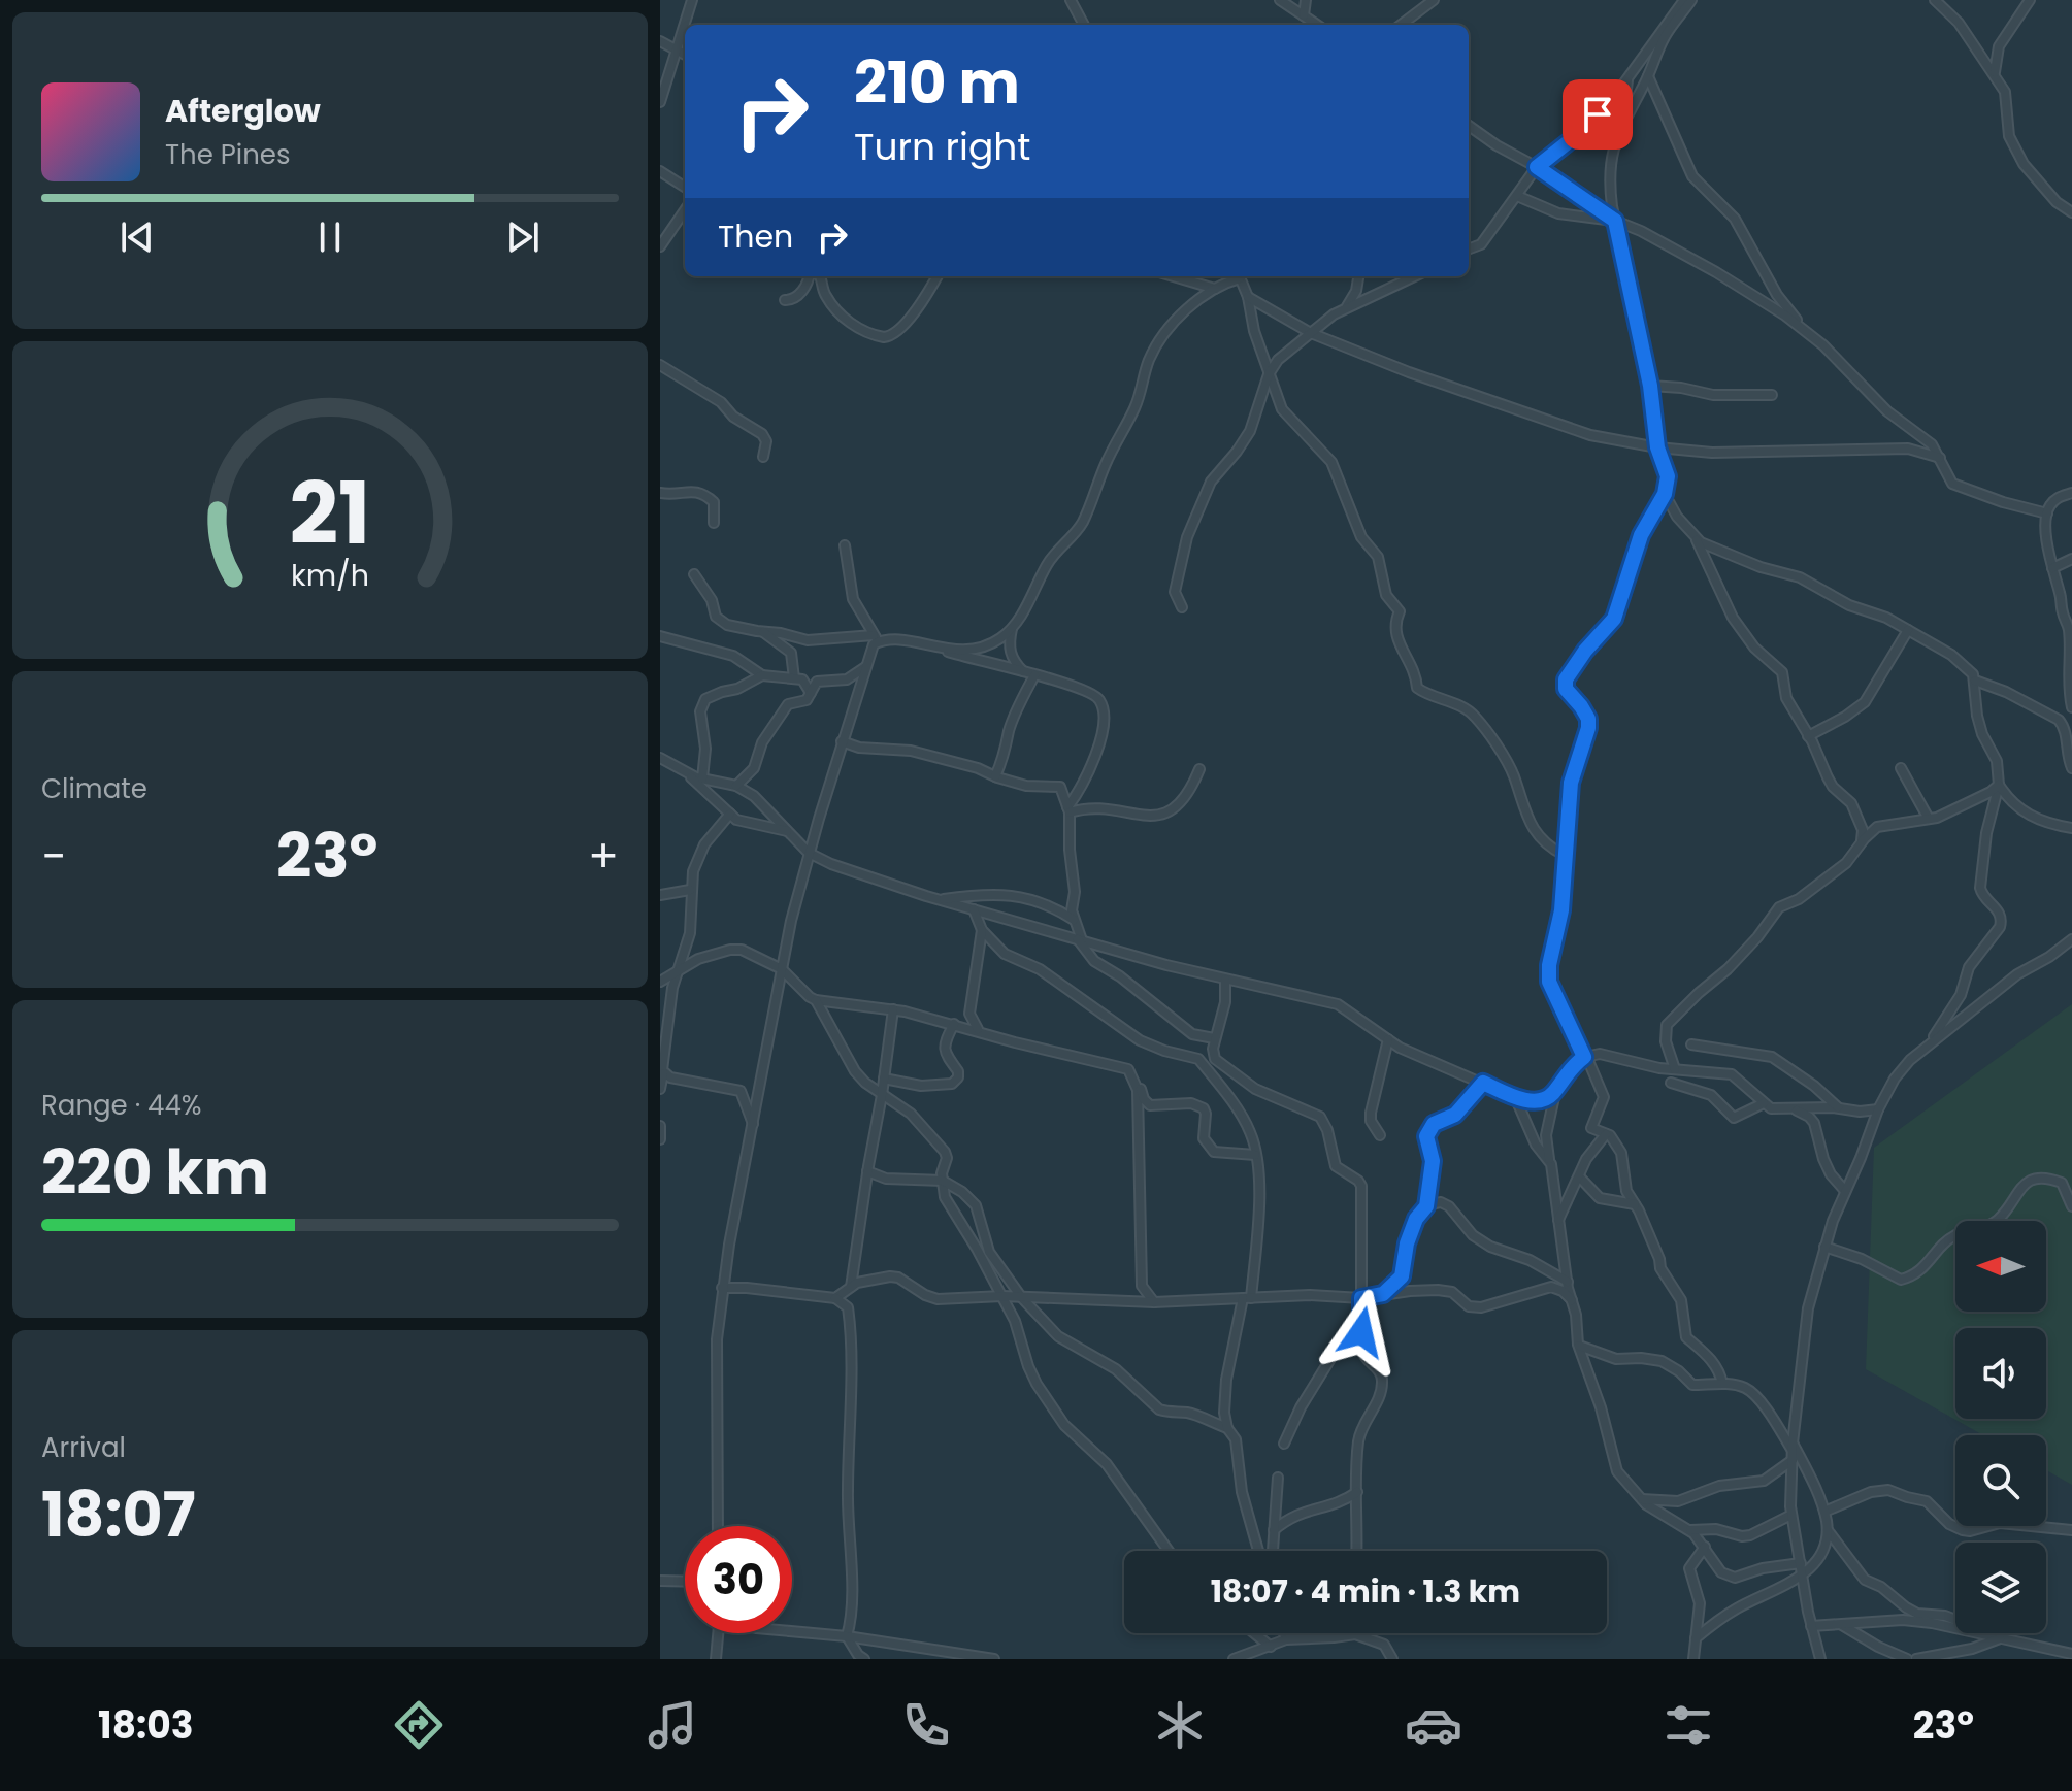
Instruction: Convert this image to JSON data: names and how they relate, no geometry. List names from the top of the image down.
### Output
{
  "north": "left",
  "page": {
    "turn": ["210 m", "Turn right"],
    "song": ["Afterglow", "The Pines"],
    "then": "Then",
    "tile": [
      "Climate",
      ["Range · 44%", "220 km"],
      ["Arrival", "18:07"]
    ],
    "heat": ["−", "23°", "+"],
    "limit": "30",
    "trip": "18:07 · 4 min · 1.3 km",
    "tabs": ["18:03", "23°"],
    "gauge": ["21", "km/h"]
  }
}
